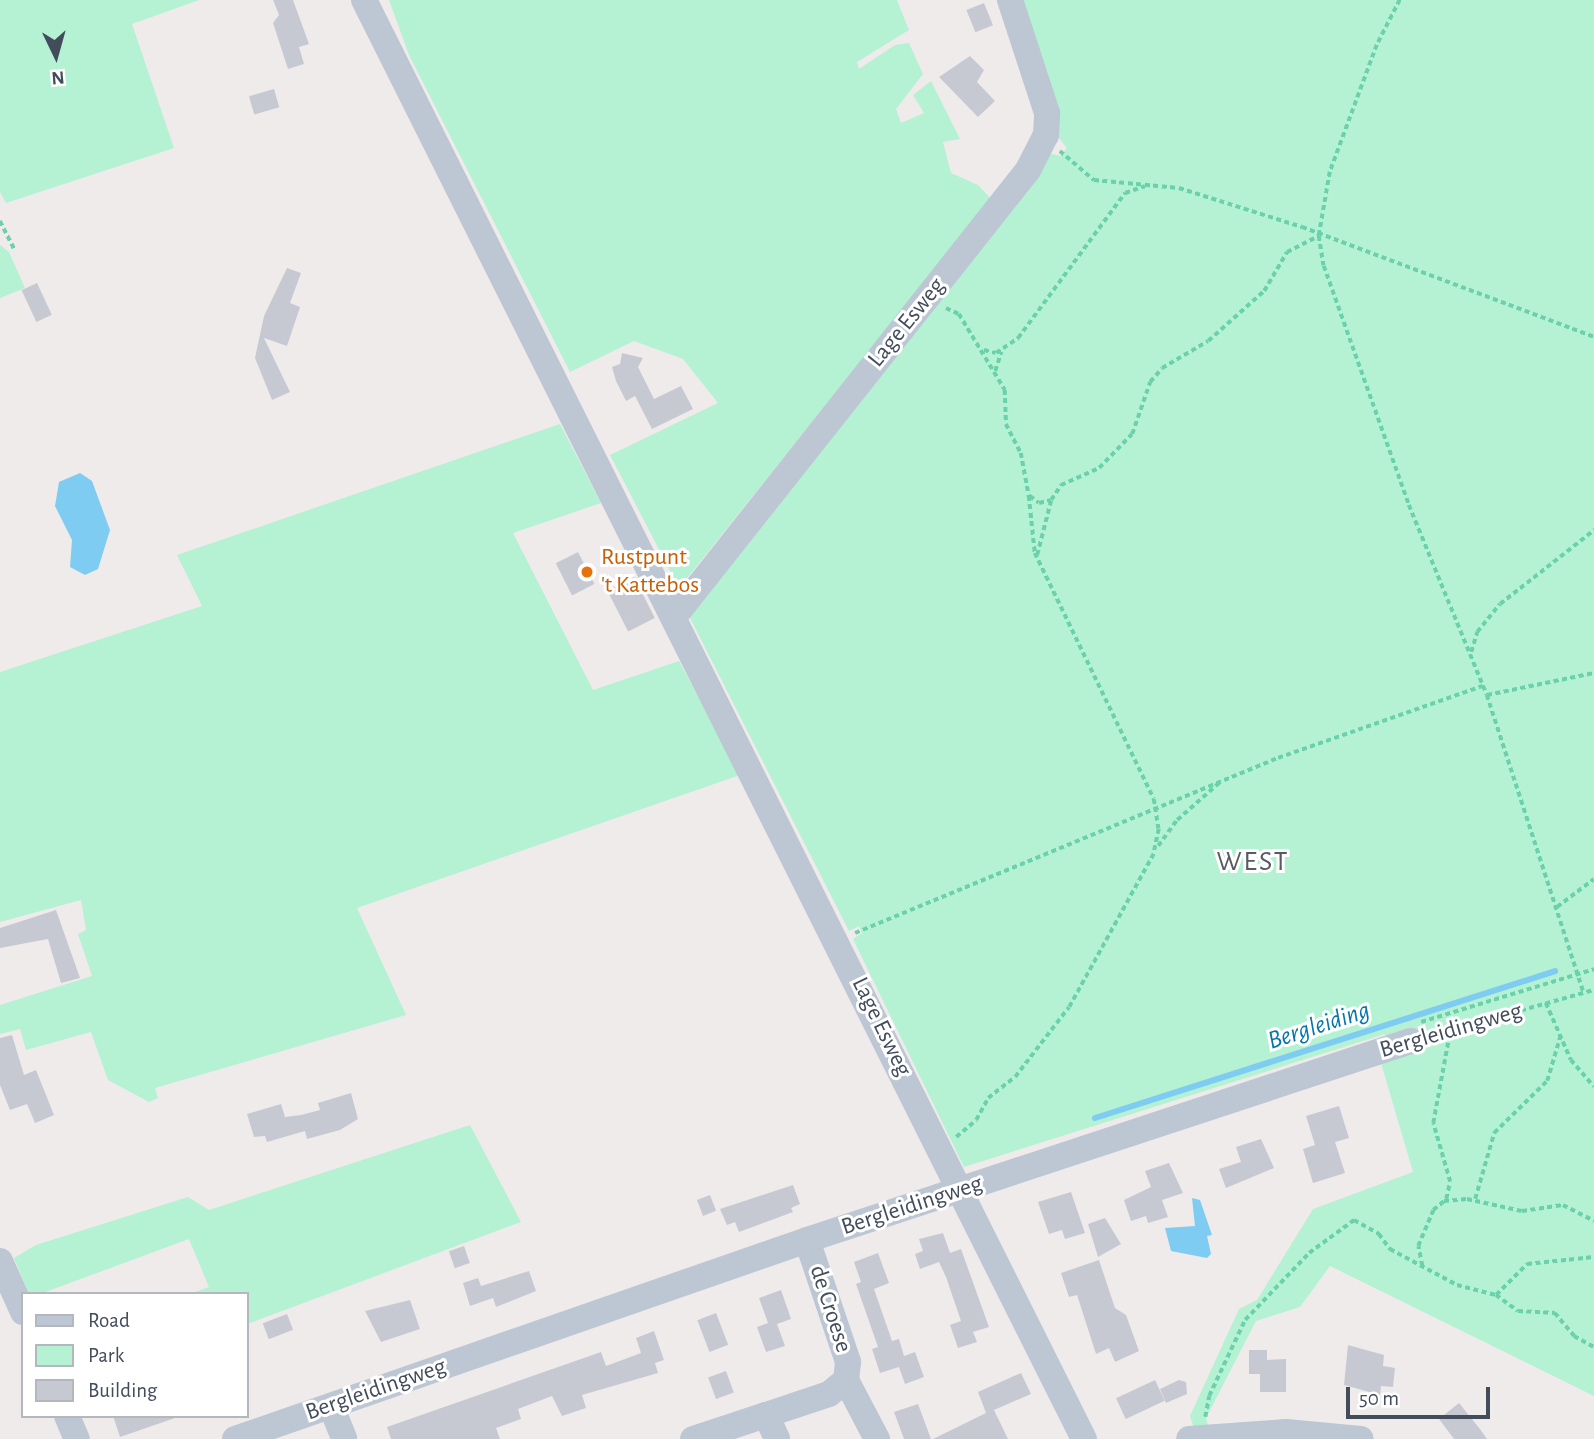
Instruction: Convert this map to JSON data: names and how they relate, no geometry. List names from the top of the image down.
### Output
{
  "streets": {
    "street": ["Lage Esweg", "Bergleidingweg", "de Croese"]
  },
  "crossings": [
    ["Lage Esweg", "Bergleidingweg"],
    ["Bergleidingweg", "de Croese"]
  ],
  "districts": ["WEST"],
  "water": ["Bergleiding"],
  "places": ["Rustpunt 't Kattebos"],
  "legend": ["Road", "Park", "Building"],
  "scale_bar": "50 m",
  "north": "bottom"
}
